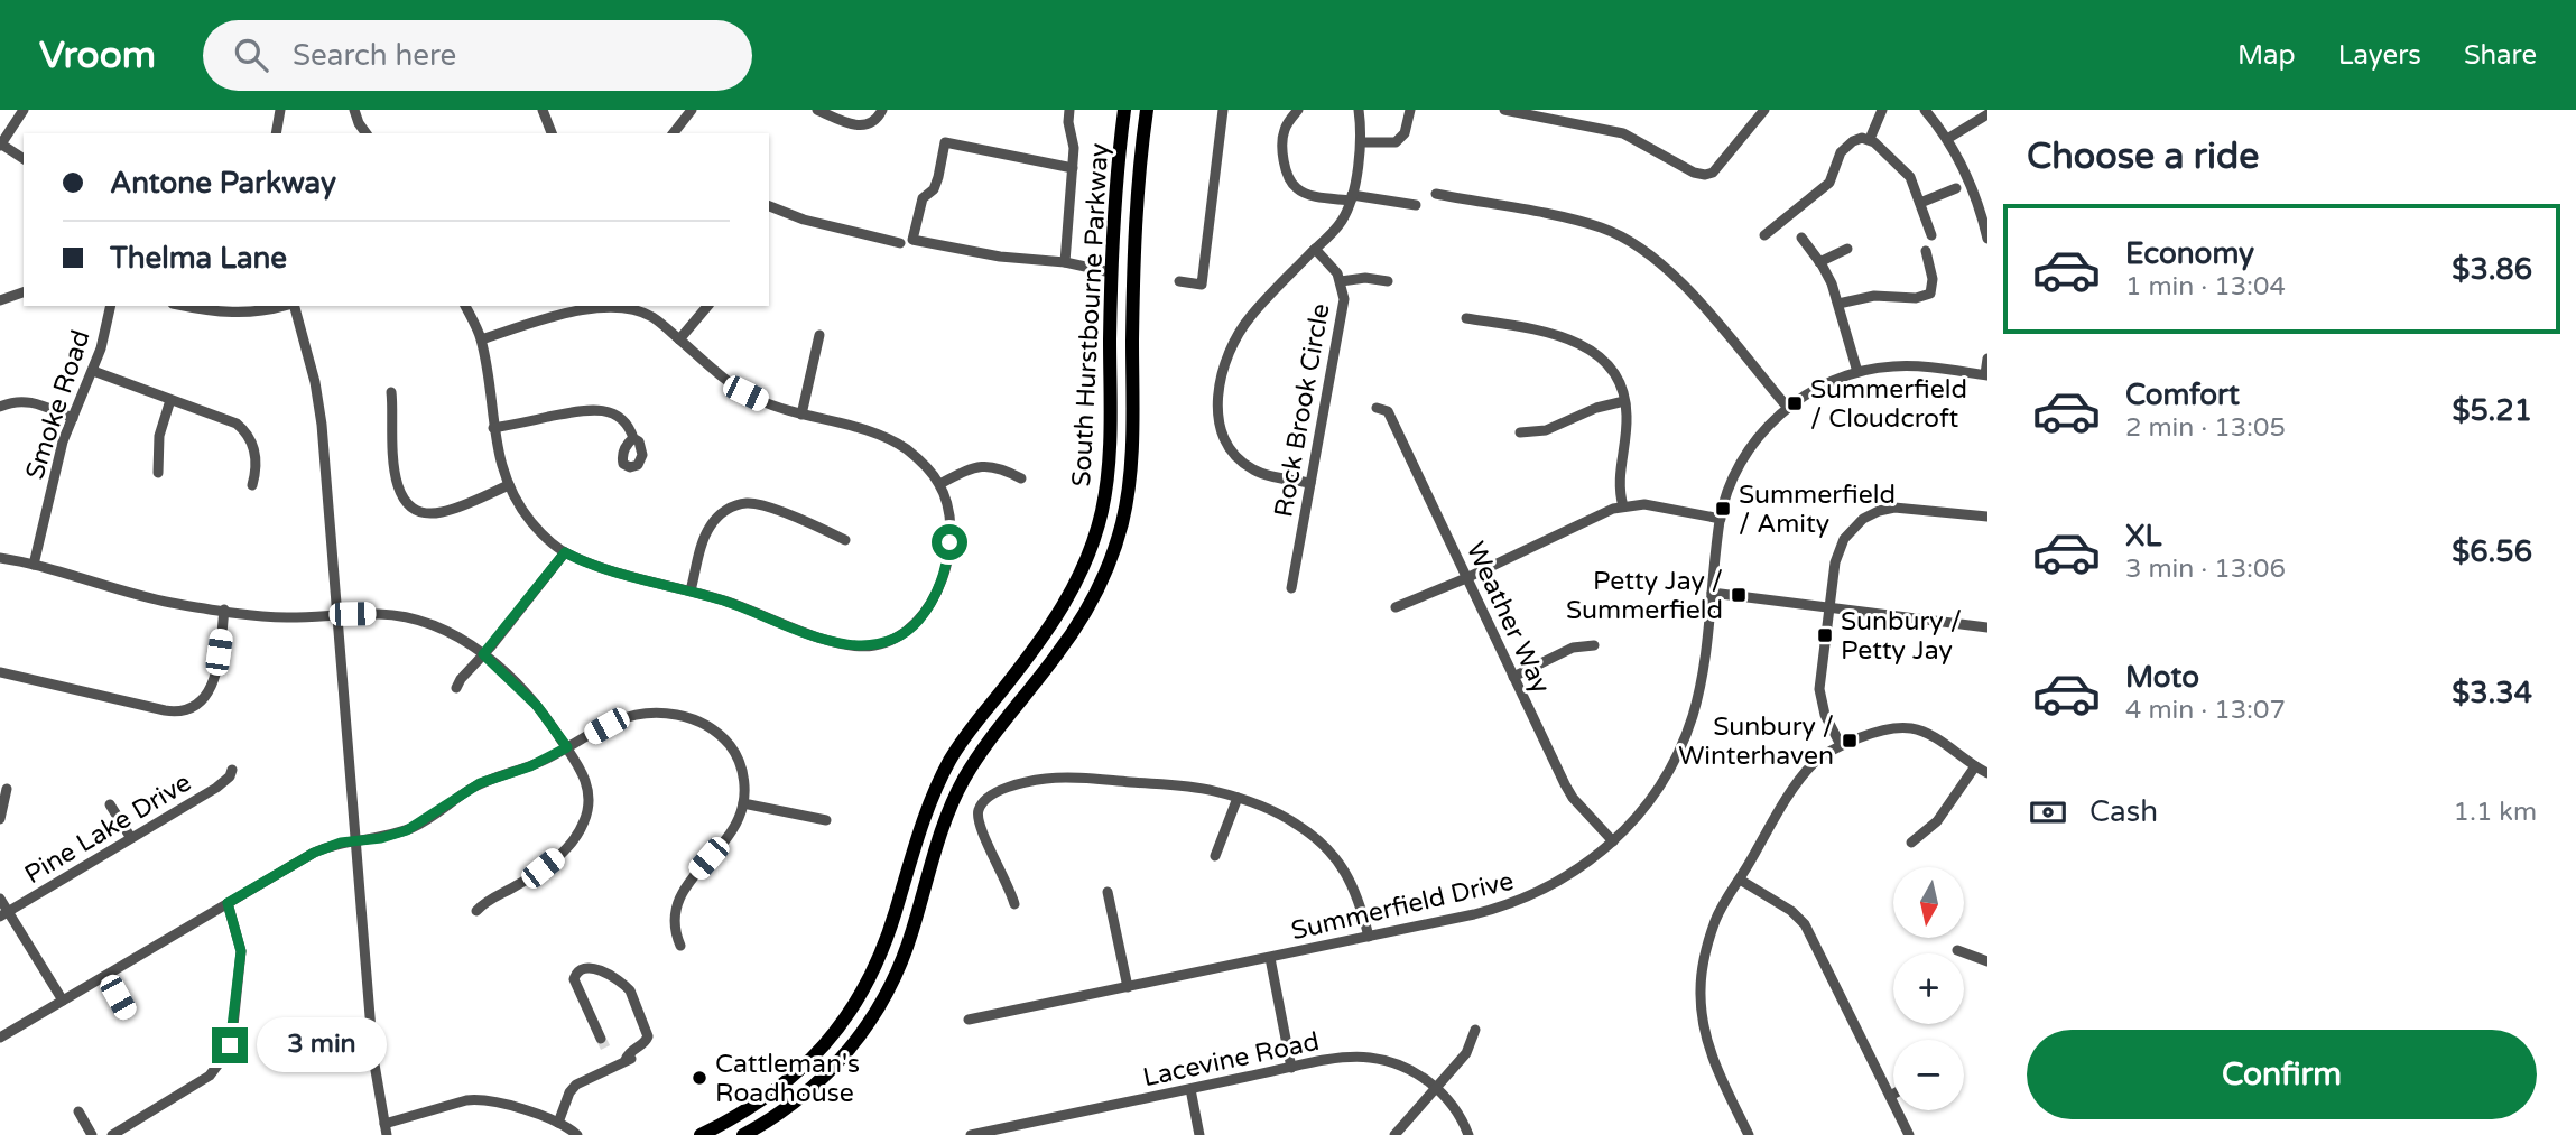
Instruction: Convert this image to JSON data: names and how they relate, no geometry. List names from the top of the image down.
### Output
{
  "streets": {
    "main road": ["South Hurstbourne Parkway"],
    "street": [
      "Smoke Road",
      "Rock Brook Circle",
      "Weather Way",
      "Pine Lake Drive",
      "Summerfield Drive",
      "Lacevine Road"
    ]
  },
  "crossings": [
    ["Weather Way", "Summerfield Drive"]
  ],
  "places": {
    "transit": [
      "Summerfield / Cloudcroft",
      "Summerfield / Amity",
      "Petty Jay / Summerfield",
      "Sunbury / Petty Jay",
      "Sunbury / Winterhaven"
    ],
    "other": ["Cattleman's Roadhouse"]
  },
  "north": "bottom",
  "page": {
    "header": "Vroom",
    "search": "Search here",
    "nav": ["Map", "Layers", "Share"],
    "heading": "Choose a ride",
    "banner": ["Antone Parkway", "Thelma Lane"],
    "list": [
      {
        "name": "Economy",
        "note": "1 min · 13:04",
        "value": "$3.86"
      },
      {
        "name": "Comfort",
        "note": "2 min · 13:05",
        "value": "$5.21"
      },
      {
        "name": "XL",
        "note": "3 min · 13:06",
        "value": "$6.56"
      },
      {
        "name": "Moto",
        "note": "4 min · 13:07",
        "value": "$3.34"
      }
    ],
    "pay": ["Cash", "1.1 km"],
    "map_buttons": ["+", "−"],
    "buttons": "Confirm",
    "bubble": "3 min"
  }
}
